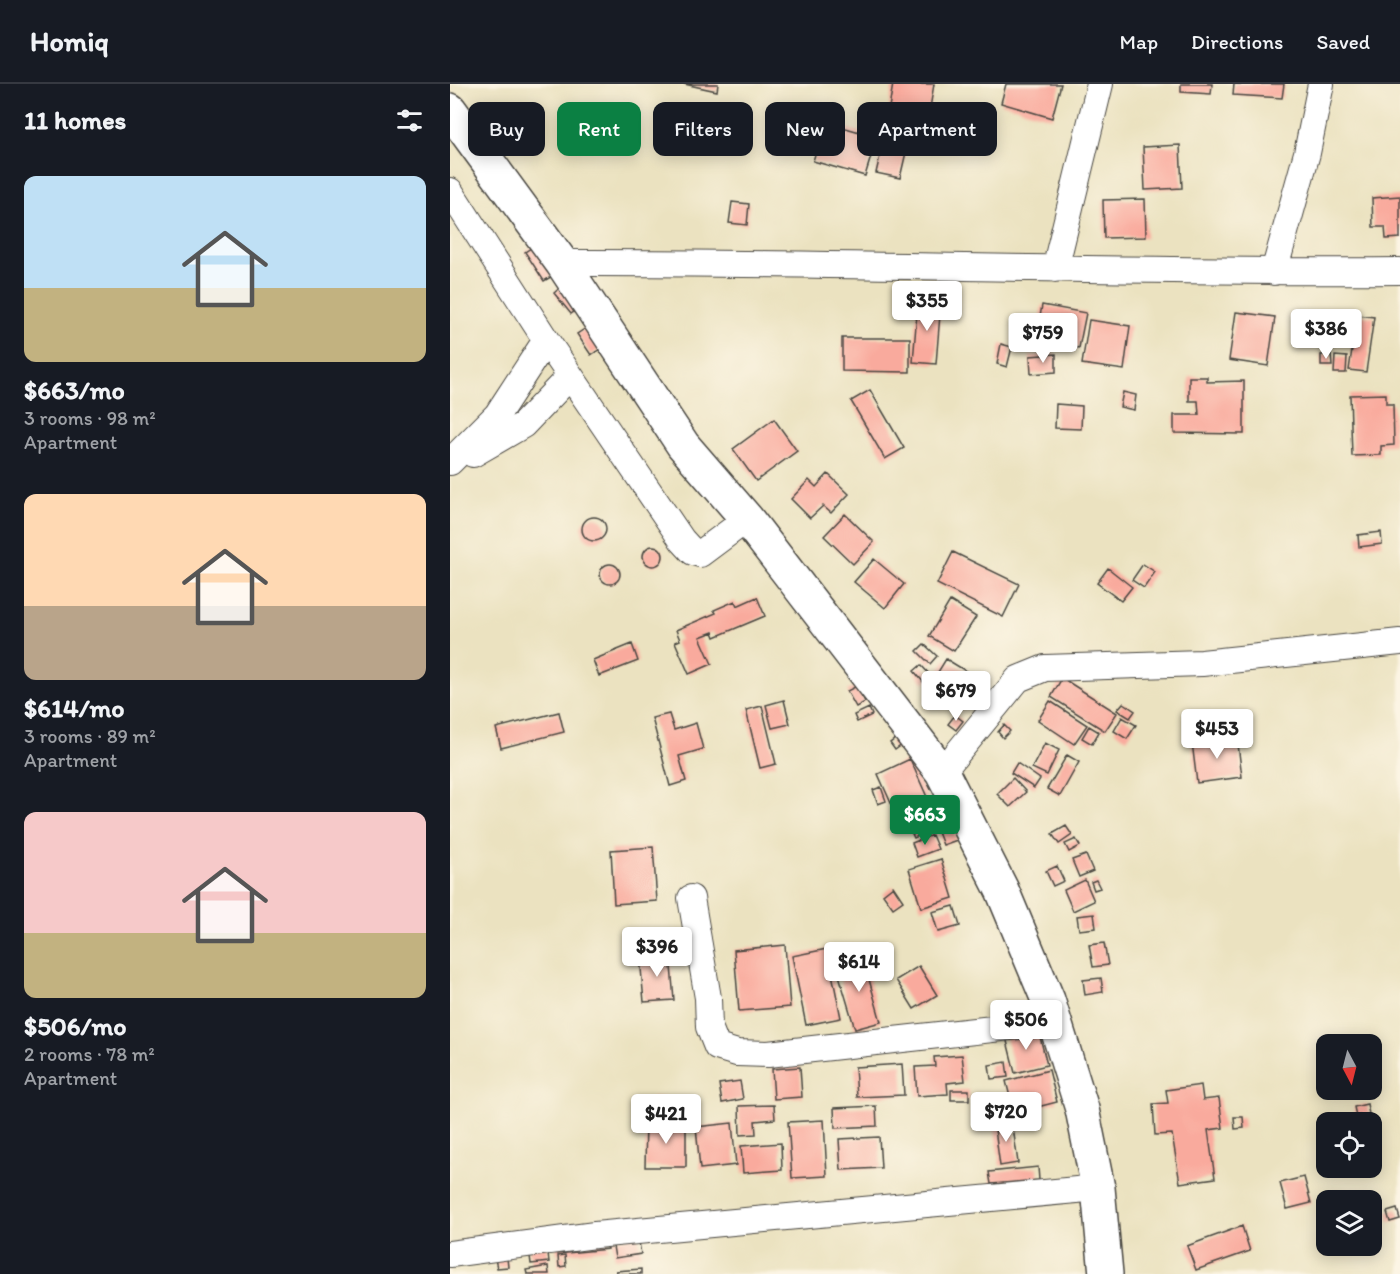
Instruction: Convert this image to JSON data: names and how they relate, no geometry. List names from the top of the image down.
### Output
{
  "north": "bottom",
  "page": {
    "header": "Homiq",
    "nav": ["Map", "Directions", "Saved"],
    "heading": "11 homes",
    "chip": [
      "Buy",
      "Rent",
      "Filters",
      "New",
      "Apartment"
    ],
    "list": [
      {
        "name": "$663/mo",
        "note": "3 rooms · 98 m² · Apartment"
      },
      {
        "name": "$614/mo",
        "note": "3 rooms · 89 m² · Apartment"
      },
      {
        "name": "$506/mo",
        "note": "2 rooms · 78 m² · Apartment"
      }
    ],
    "price": [
      "$355",
      "$386",
      "$759",
      "$679",
      "$453",
      "$663",
      "$396",
      "$614",
      "$506",
      "$720",
      "$421"
    ]
  }
}
